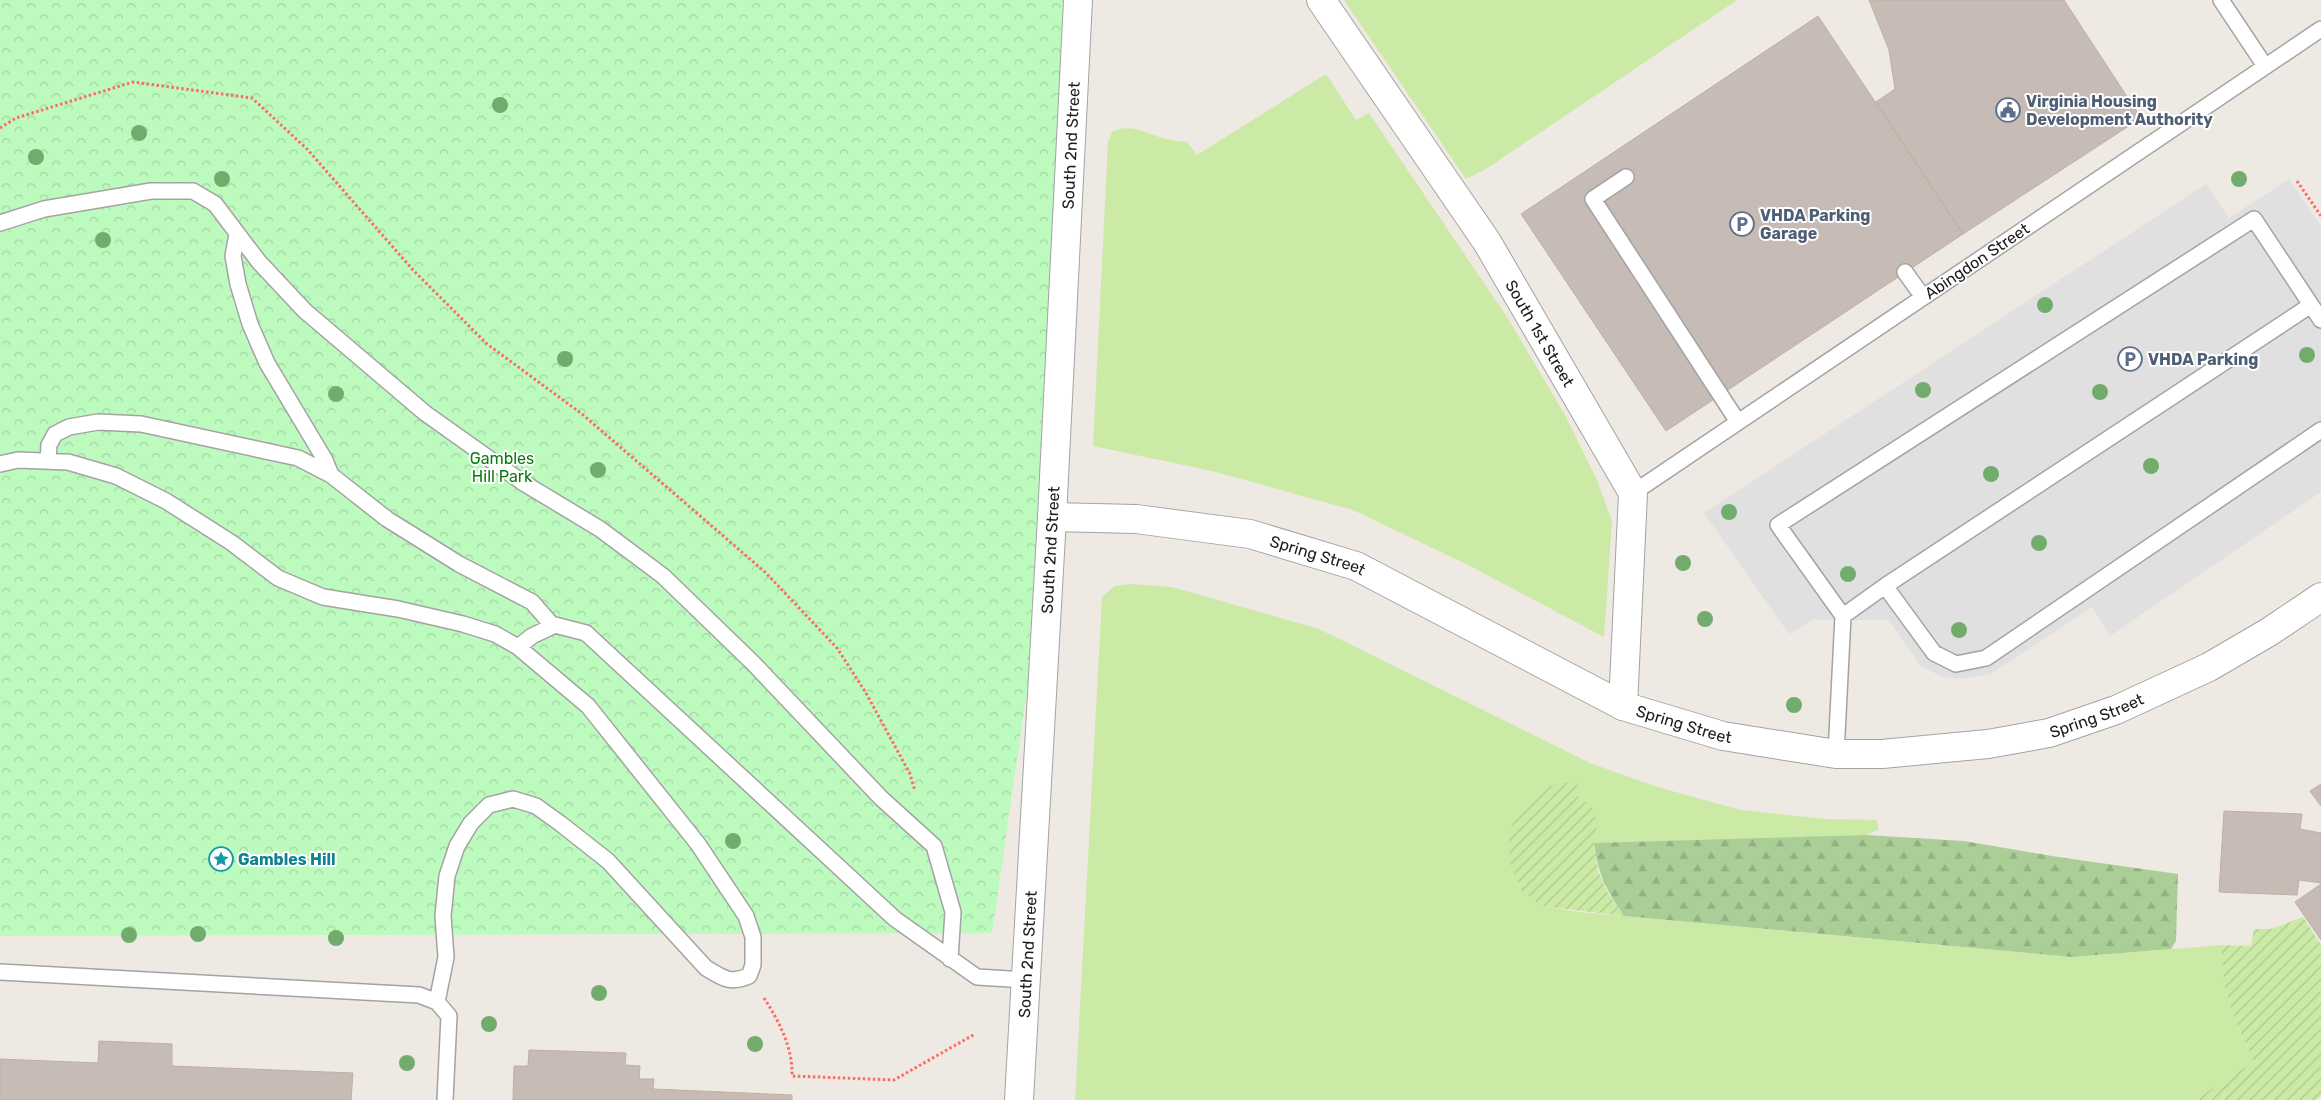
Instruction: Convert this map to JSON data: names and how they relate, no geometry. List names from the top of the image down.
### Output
{
  "streets": {
    "street": ["South 2nd Street", "South 1st Street", "Spring Street"],
    "lane": ["Abingdon Street"]
  },
  "crossings": [
    ["South 2nd Street", "Spring Street"],
    ["Abingdon Street", "South 1st Street"]
  ],
  "parks": ["Gambles Hill Park"],
  "places": {
    "public building": ["Virginia Housing Development Authority"],
    "parking": ["VHDA Parking Garage", "VHDA Parking"],
    "place": ["Gambles Hill"]
  }
}
